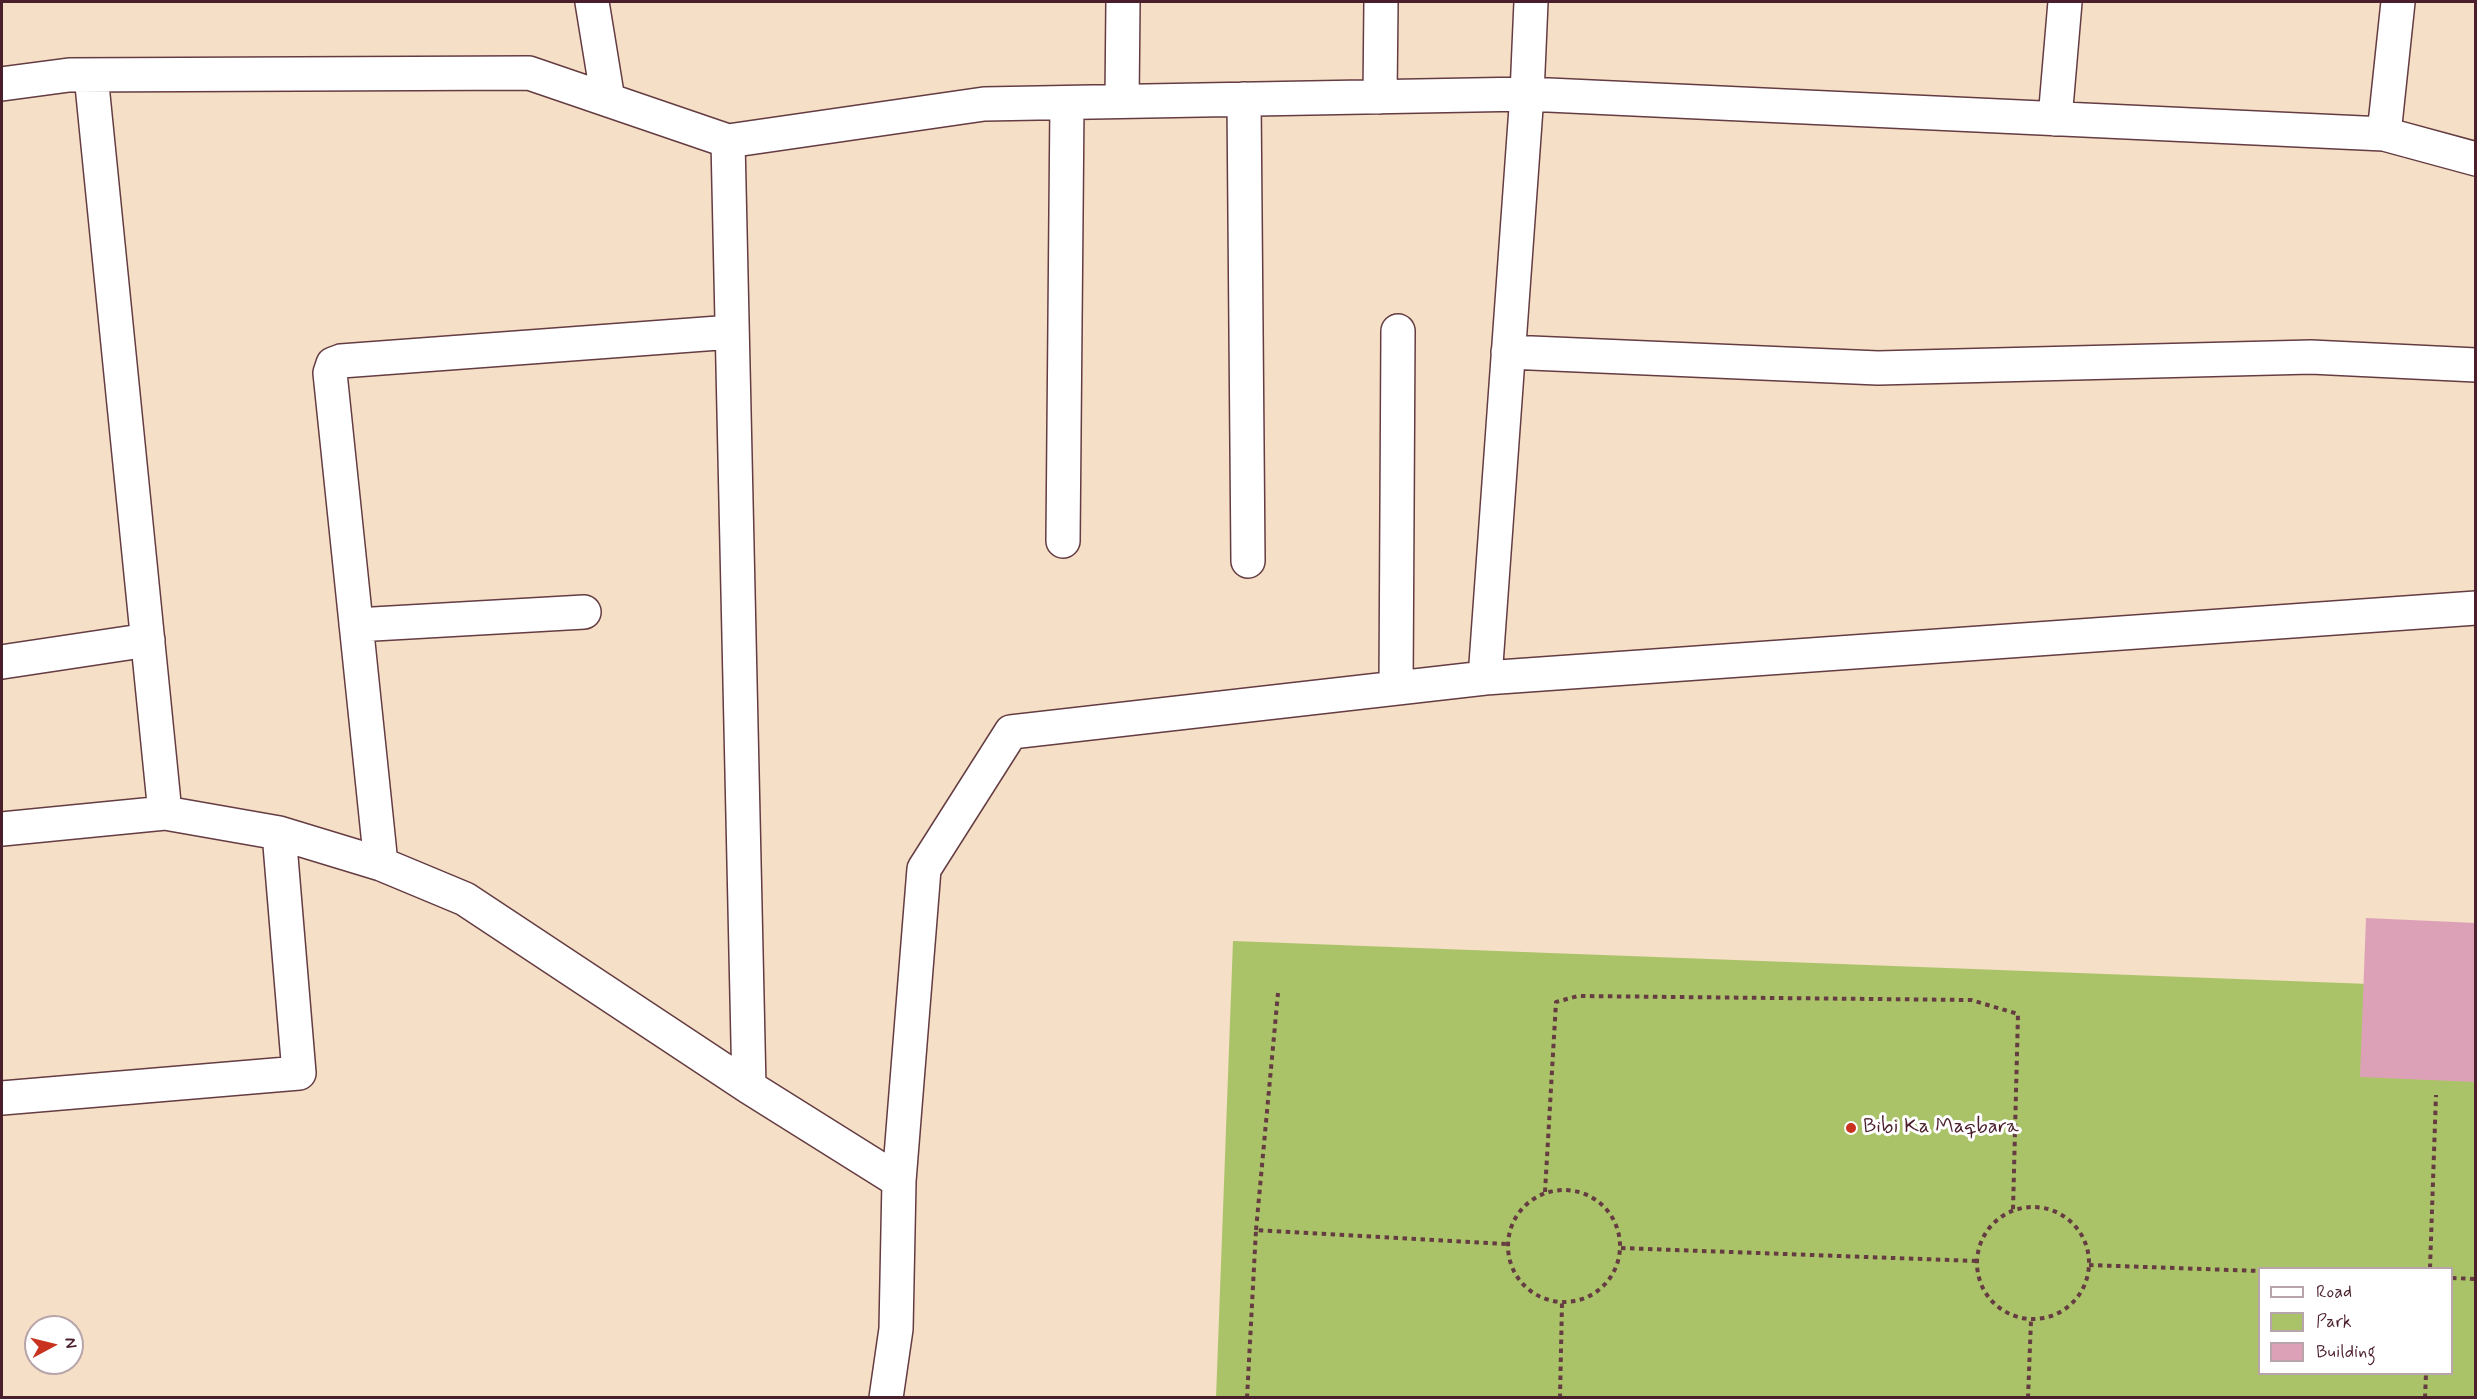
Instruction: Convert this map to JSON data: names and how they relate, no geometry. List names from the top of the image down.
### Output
{
  "places": ["Bibi Ka Maqbara"],
  "legend": ["Road", "Park", "Building"],
  "north": "right"
}
